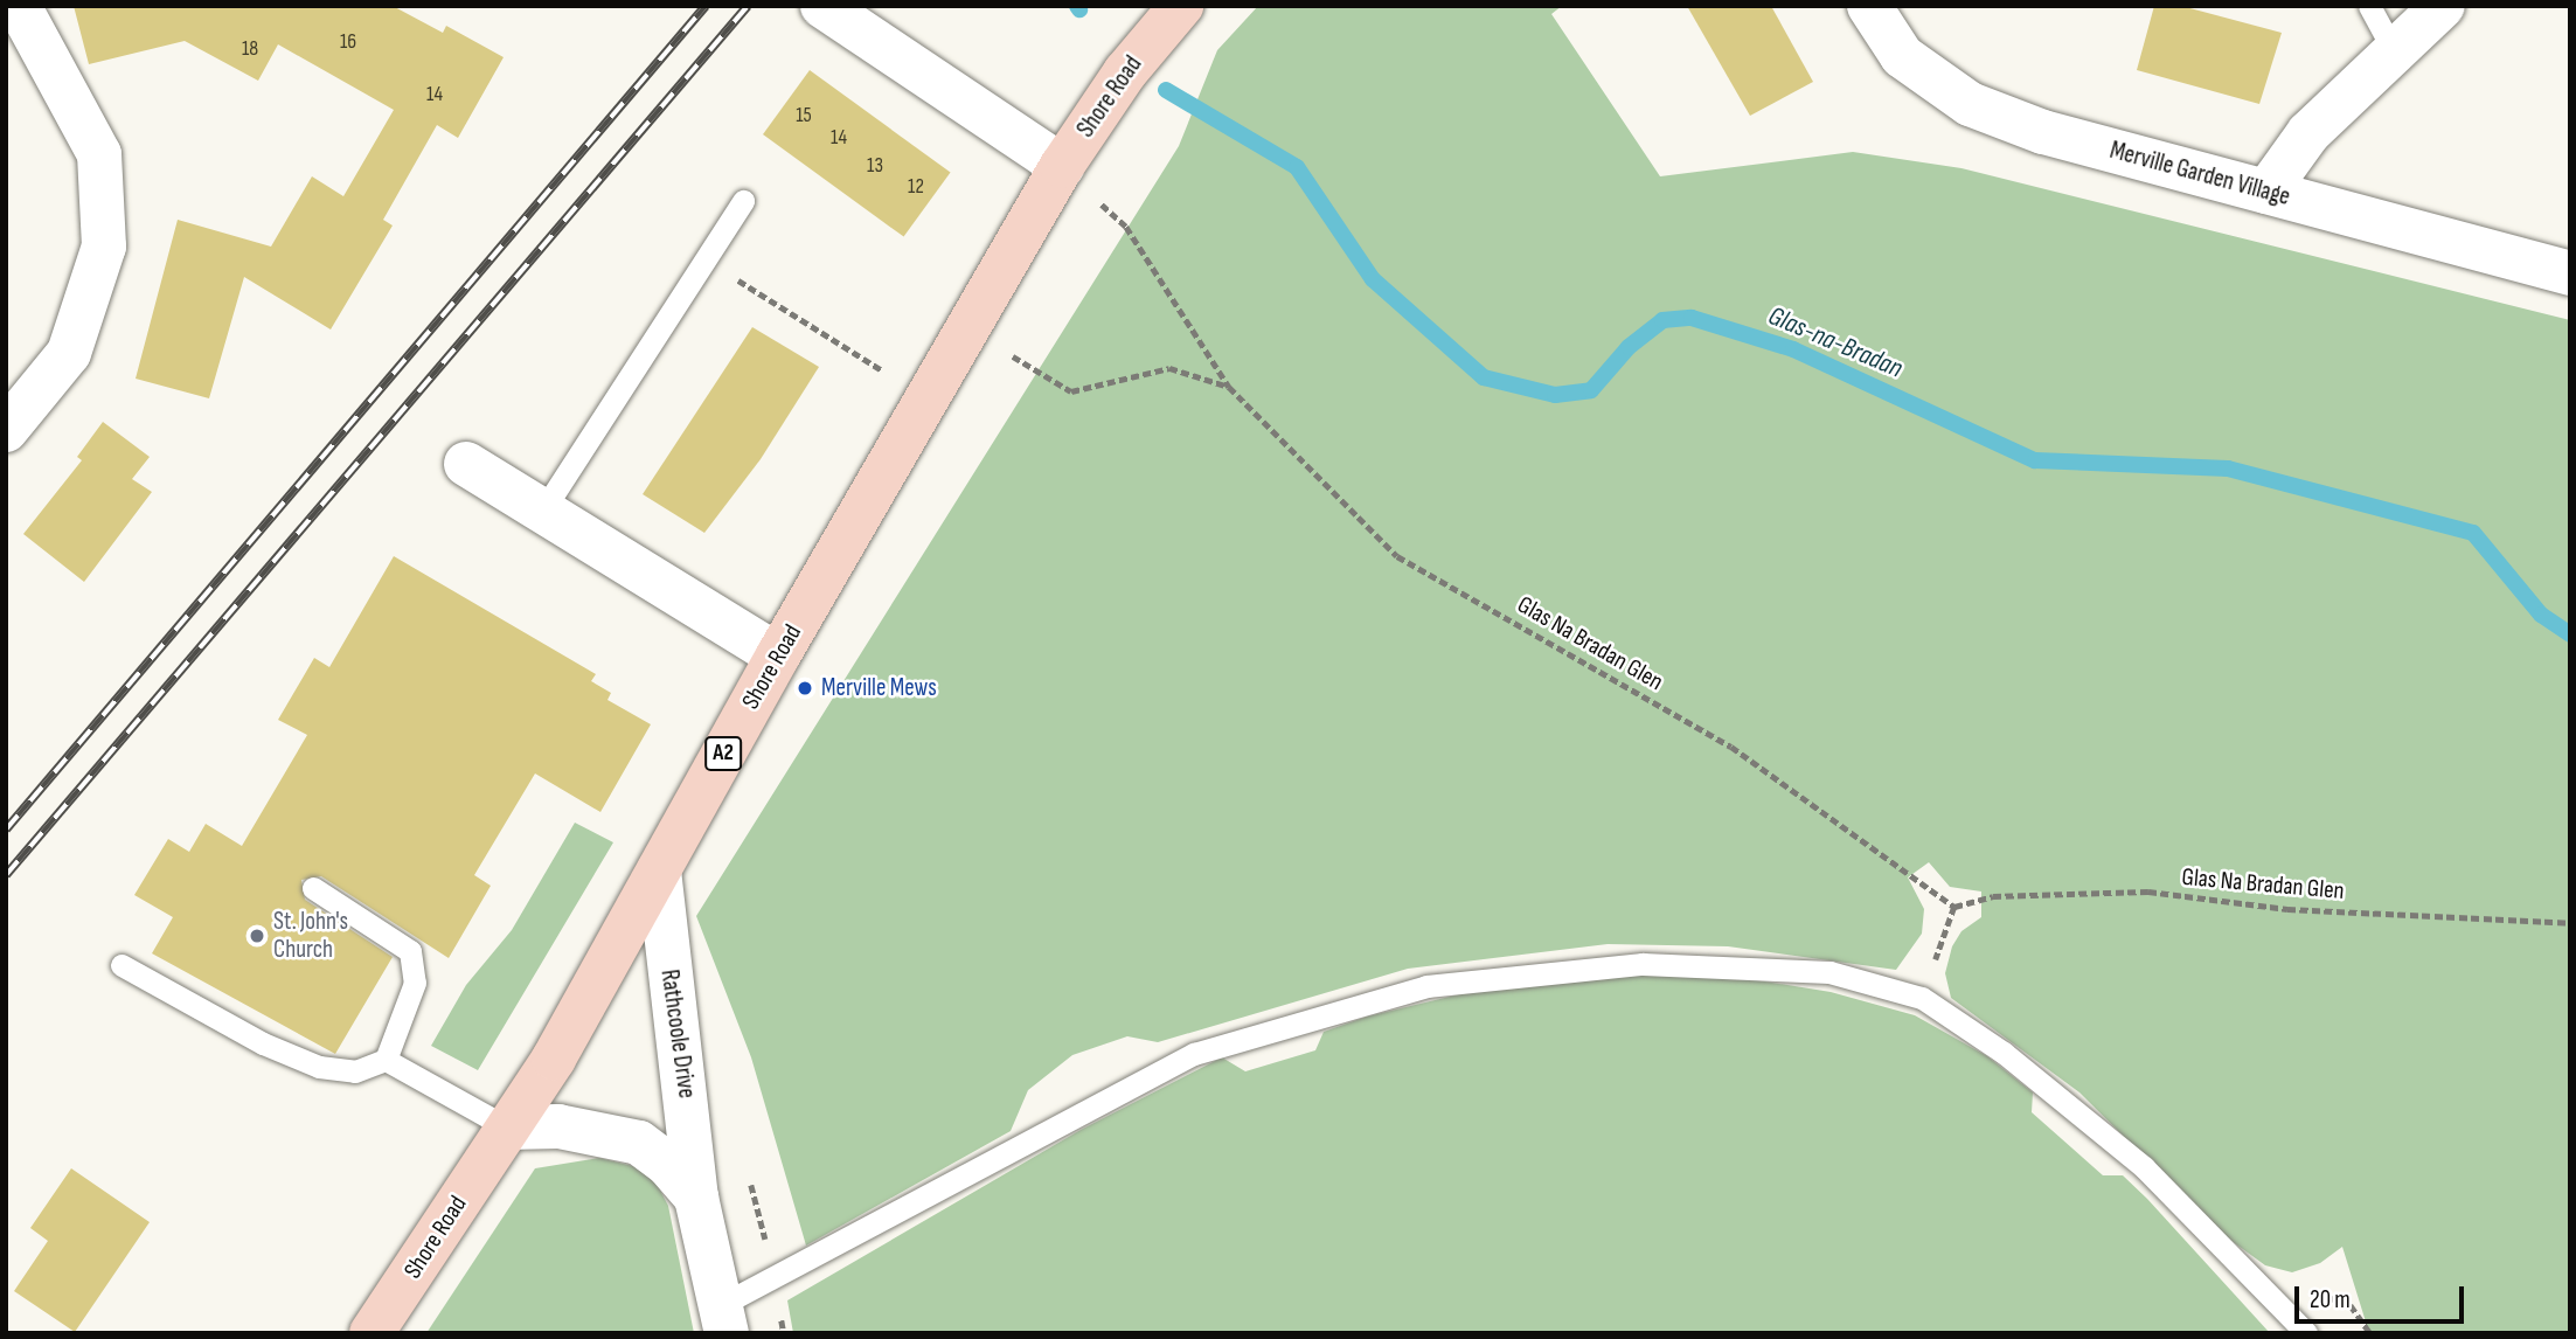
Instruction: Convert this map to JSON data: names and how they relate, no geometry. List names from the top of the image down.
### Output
{
  "streets": {
    "main road": ["Shore Road", "A2"],
    "street": ["Merville Garden Village", "Rathcoole Drive"],
    "path": ["Glas Na Bradan Glen"]
  },
  "crossings": [
    ["Shore Road", "Rathcoole Drive"]
  ],
  "water": ["Glas-na-Bradan"],
  "places": ["Merville Mews", "St. John's Church"],
  "house_numbers": [
    "16",
    "18",
    "14",
    "15",
    "14",
    "13",
    "12"
  ],
  "scale_bar": "20 m"
}
